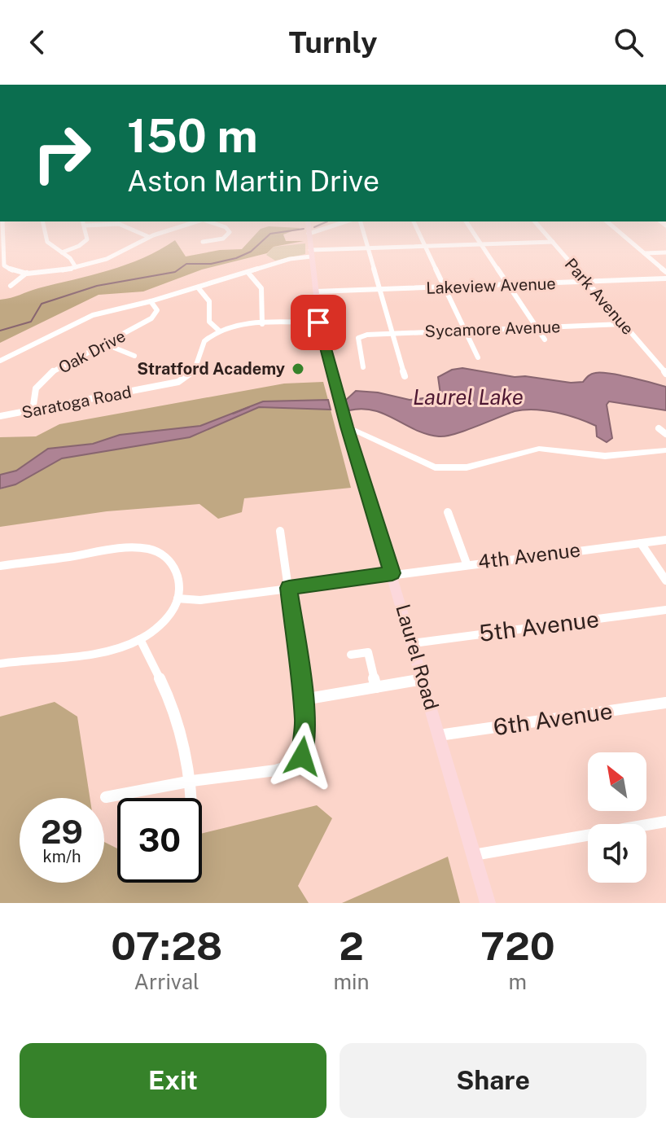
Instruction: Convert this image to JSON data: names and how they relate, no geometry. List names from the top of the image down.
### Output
{
  "streets": {
    "main road": ["Laurel Road"],
    "street": [
      "Lakeview Avenue",
      "Park Avenue",
      "Sycamore Avenue",
      "Oak Drive",
      "Saratoga Road",
      "4th Avenue",
      "5th Avenue",
      "6th Avenue"
    ]
  },
  "crossings": [
    ["Lakeview Avenue", "Park Avenue"],
    ["Lakeview Avenue", "Laurel Road"],
    ["Park Avenue", "Sycamore Avenue"],
    ["Oak Drive", "Saratoga Road"],
    ["4th Avenue", "Laurel Road"],
    ["5th Avenue", "Laurel Road"],
    ["Laurel Road", "6th Avenue"]
  ],
  "water": ["Laurel Lake"],
  "places": ["Stratford Academy"],
  "north": "top left",
  "page": {
    "header": "Turnly",
    "turn": ["150 m", "Aston Martin Drive"],
    "speed": "29 km/h",
    "limit": "30",
    "eta": [
      "07:28",
      "Arrival",
      "2",
      "min",
      "720",
      "m"
    ],
    "buttons": ["Exit", "Share"]
  }
}
